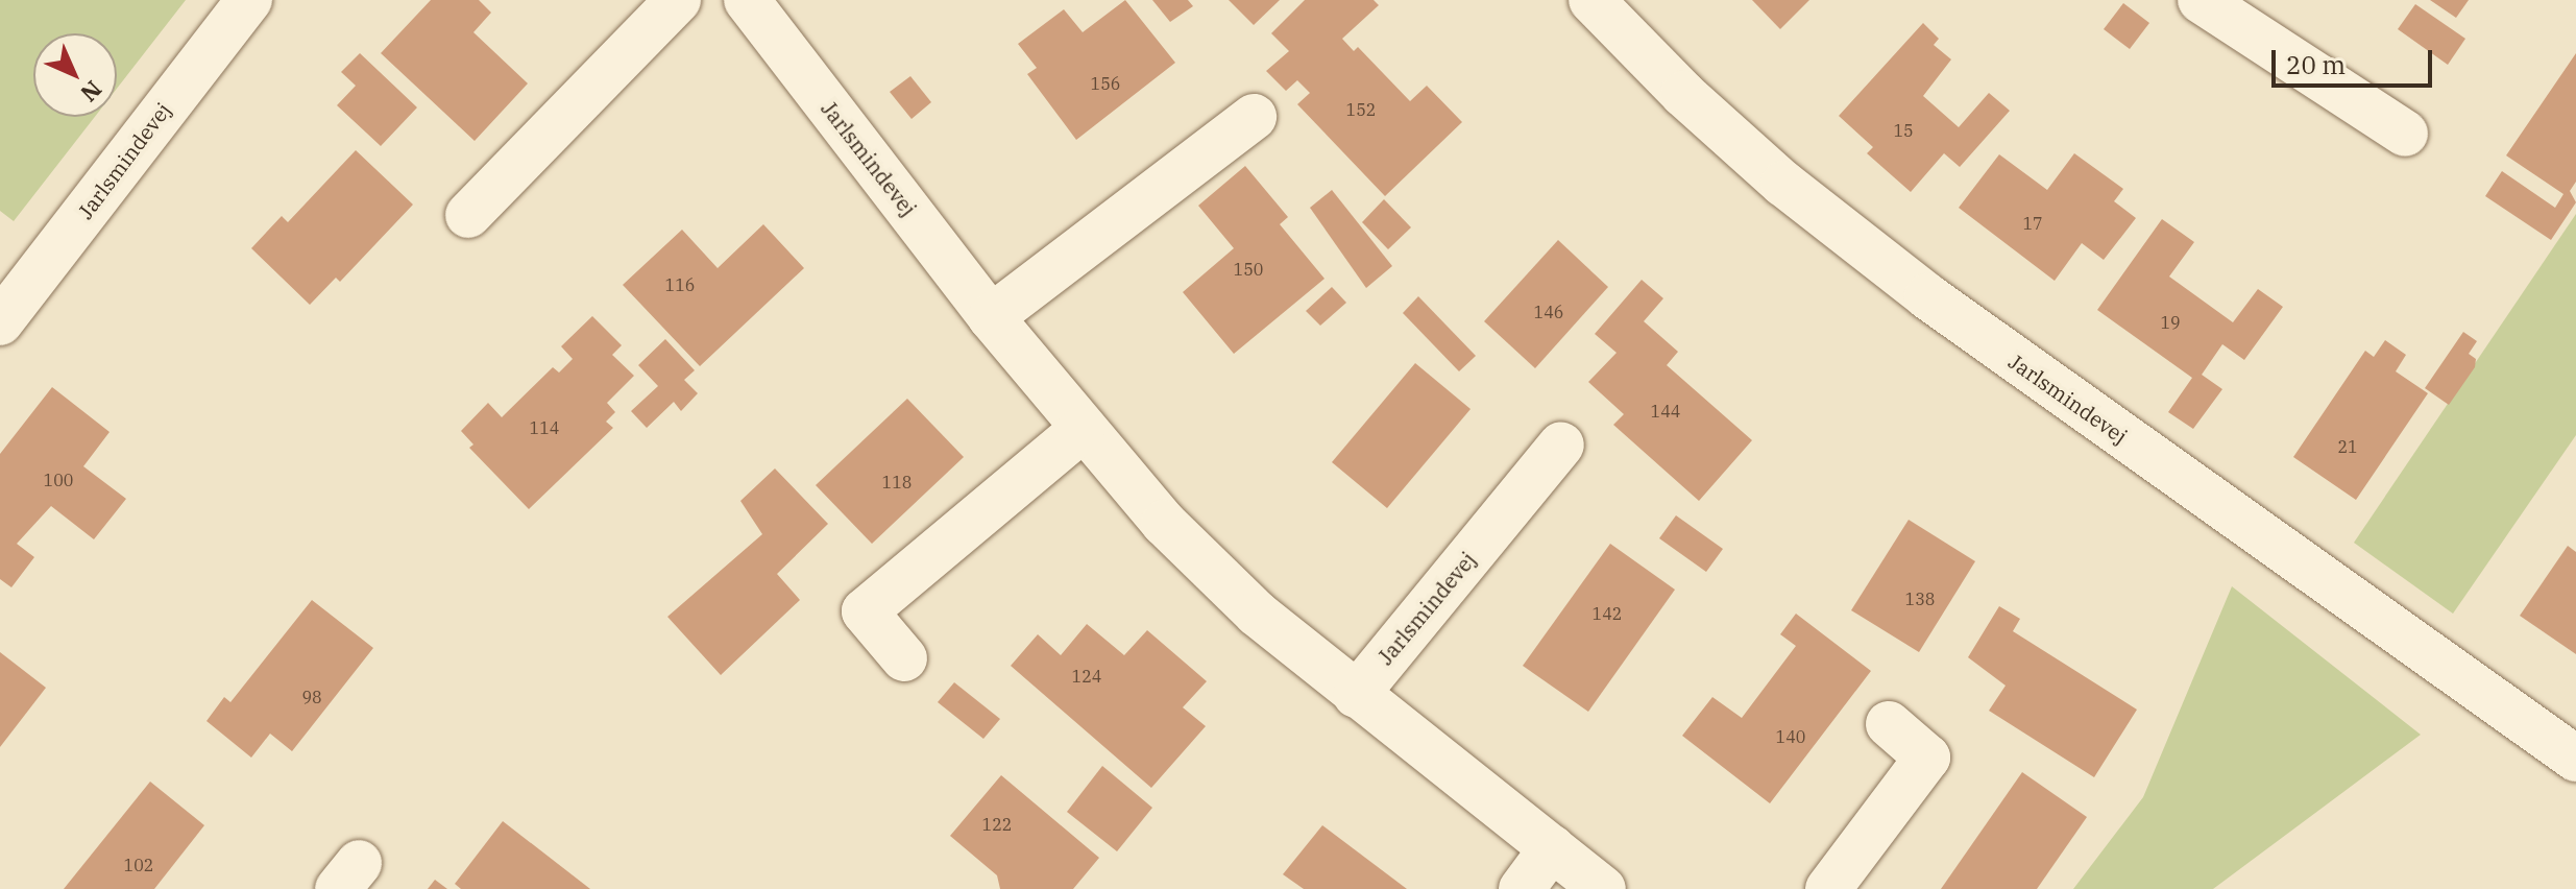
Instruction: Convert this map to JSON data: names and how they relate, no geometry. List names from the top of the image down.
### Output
{
  "streets": {
    "street": ["Jarlsmindevej"]
  },
  "house_numbers": [
    "156",
    "152",
    "15",
    "17",
    "150",
    "116",
    "146",
    "19",
    "144",
    "114",
    "21",
    "100",
    "118",
    "138",
    "142",
    "124",
    "98",
    "140",
    "122",
    "102"
  ],
  "scale_bar": "20 m",
  "north": "bottom right"
}
